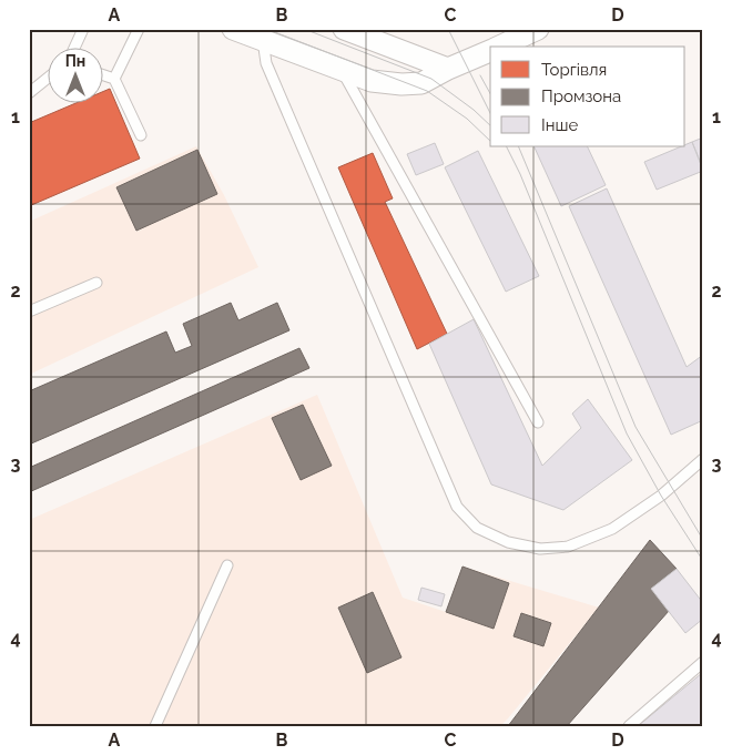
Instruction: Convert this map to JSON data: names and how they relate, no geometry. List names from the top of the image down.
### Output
{
  "legend": ["Торгівля", "Промзона", "Інше"],
  "north": "top",
  "grid": {
    "columns": [
      "A",
      "B",
      "C",
      "D"
    ],
    "rows": [
      "1",
      "2",
      "3",
      "4"
    ]
  }
}
